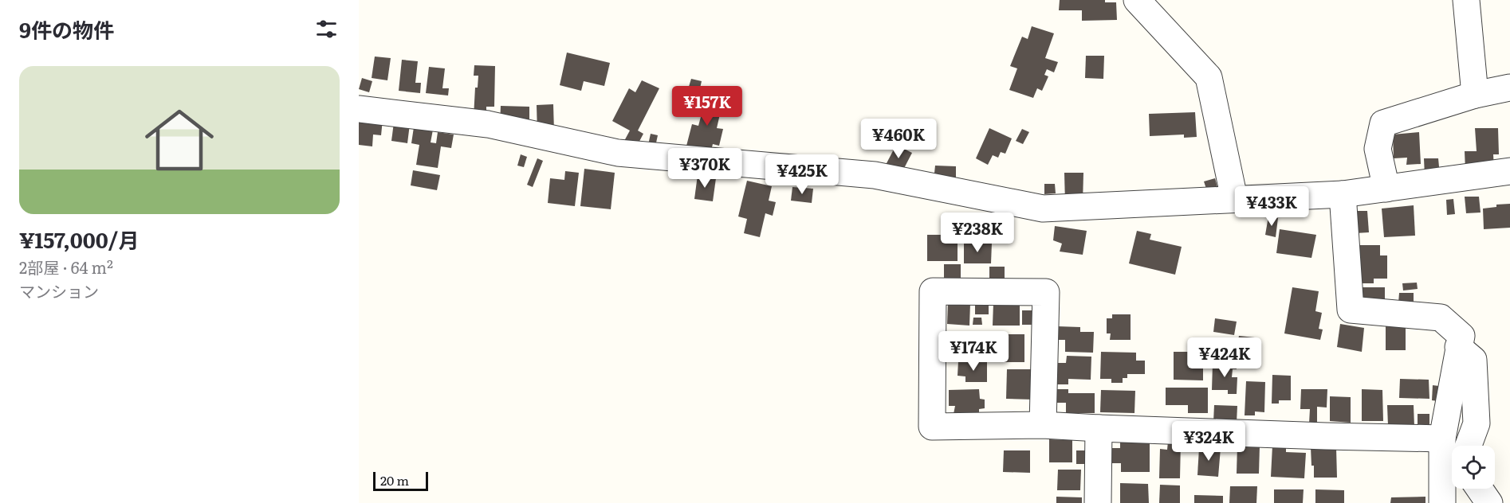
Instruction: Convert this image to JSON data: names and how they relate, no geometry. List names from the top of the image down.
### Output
{
  "scale_bar": "20 m",
  "page": {
    "heading": "9件の物件",
    "list": [
      {
        "name": "¥157,000/月",
        "note": "2部屋 · 64 m² · マンション"
      }
    ],
    "price": [
      "¥157K",
      "¥460K",
      "¥370K",
      "¥425K",
      "¥433K",
      "¥238K",
      "¥174K",
      "¥424K",
      "¥324K"
    ],
    "scale": "20 m"
  }
}
